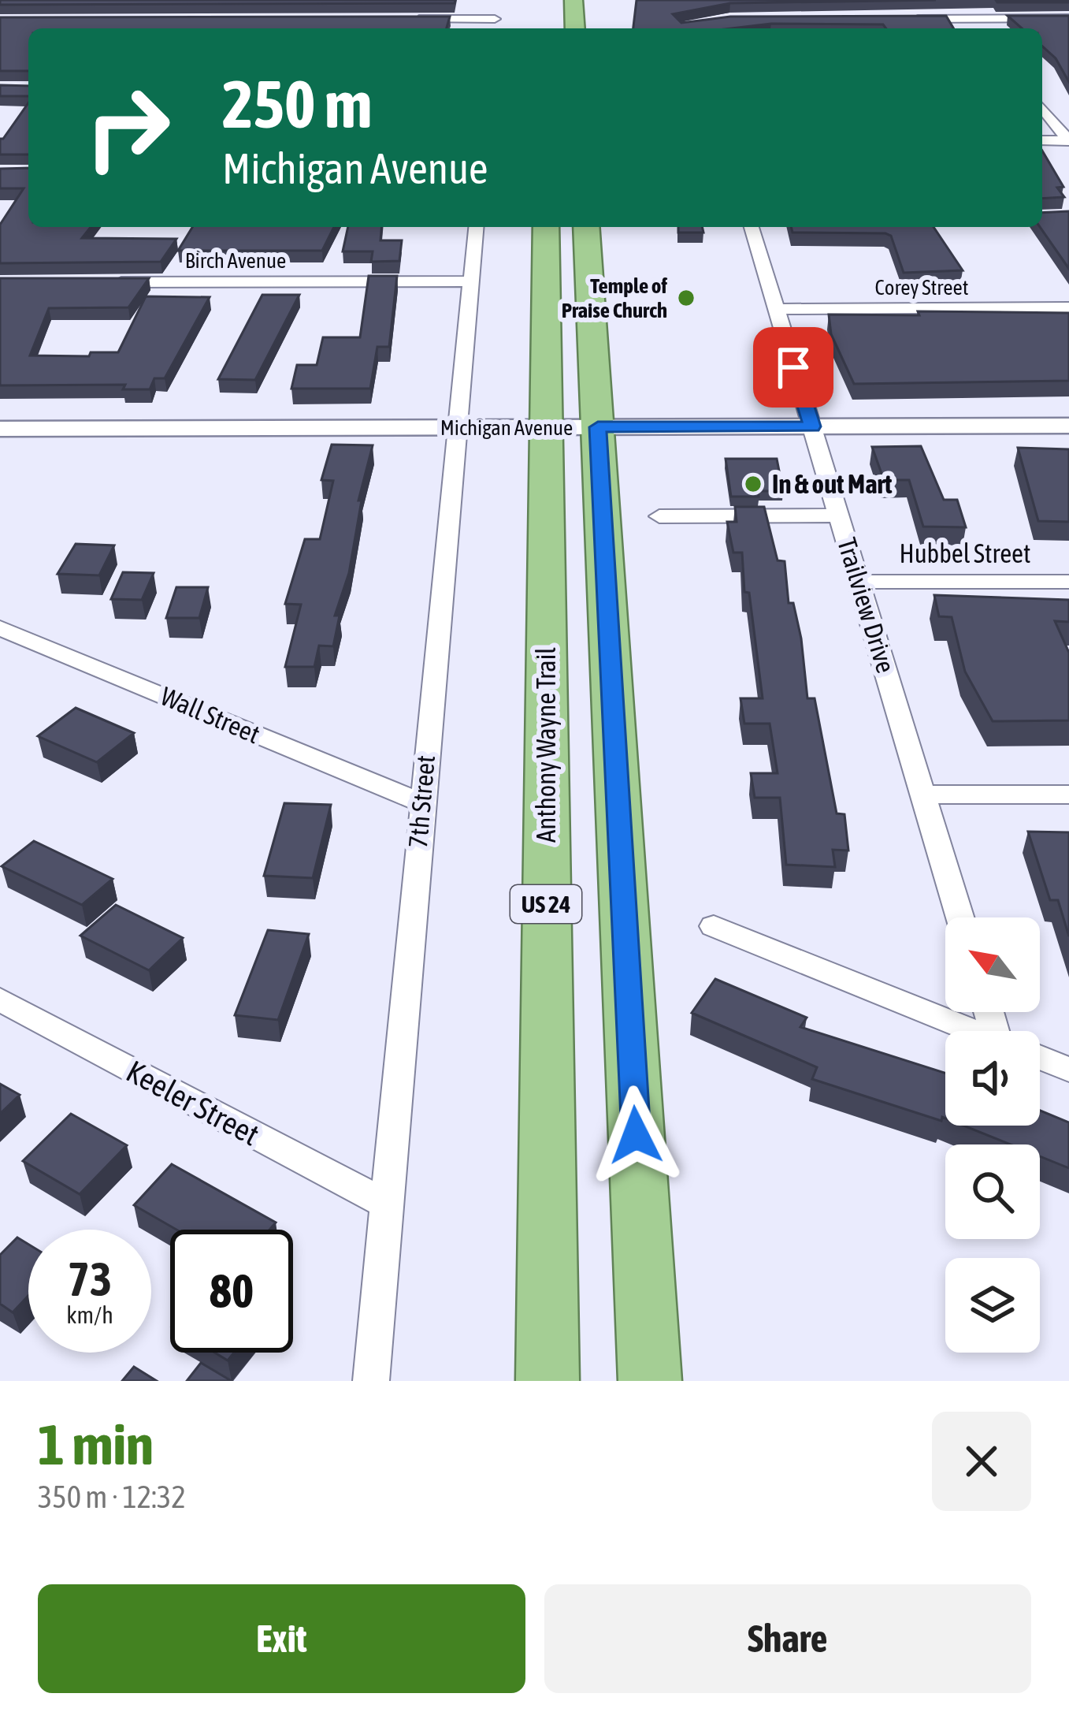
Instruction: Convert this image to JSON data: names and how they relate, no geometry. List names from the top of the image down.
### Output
{
  "streets": {
    "highway": ["Anthony Wayne Trail", "US 24"],
    "street": [
      "Birch Avenue",
      "Corey Street",
      "Michigan Avenue",
      "Hubbel Street",
      "Trailview Drive",
      "Wall Street",
      "7th Street",
      "Keeler Street"
    ]
  },
  "crossings": [
    ["Birch Avenue", "7th Street"],
    ["Corey Street", "Trailview Drive"],
    ["Michigan Avenue", "Trailview Drive"],
    ["Michigan Avenue", "Anthony Wayne Trail"],
    ["Michigan Avenue", "7th Street"],
    ["Hubbel Street", "Trailview Drive"],
    ["Wall Street", "7th Street"],
    ["7th Street", "Keeler Street"]
  ],
  "places": ["Temple of Praise Church", "In & out Mart"],
  "north": "top left",
  "page": {
    "turn": ["250 m", "Michigan Avenue"],
    "speed": "73 km/h",
    "limit": "80",
    "heading": ["1 min", "350 m · 12:32"],
    "buttons": ["Exit", "Share"]
  }
}
